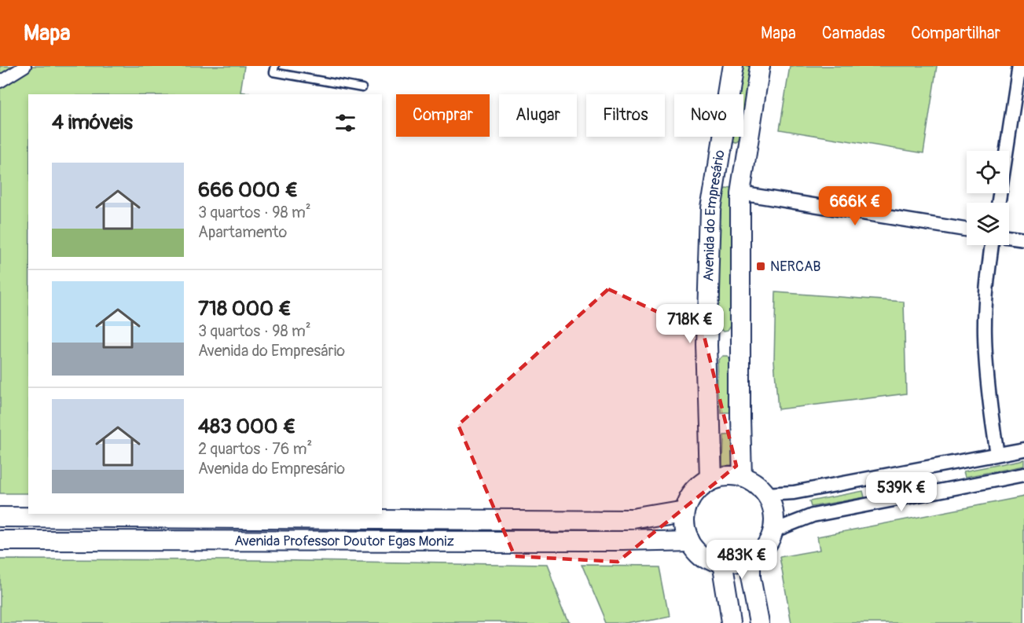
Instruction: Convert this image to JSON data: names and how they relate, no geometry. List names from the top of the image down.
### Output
{
  "streets": {
    "main road": ["Avenida do Empresário", "Avenida Professor Doutor Egas Moniz"]
  },
  "crossings": [
    ["Avenida do Empresário", "Avenida Professor Doutor Egas Moniz"]
  ],
  "places": {
    "transit": ["NERCAB"]
  },
  "page": {
    "header": "Mapa",
    "nav": ["Mapa", "Camadas", "Compartilhar"],
    "chip": [
      "Comprar",
      "Alugar",
      "Filtros",
      "Novo"
    ],
    "heading": "4 imóveis",
    "list": [
      {
        "name": "666 000 €",
        "note": "3 quartos · 98 m² · Apartamento"
      },
      {
        "name": "718 000 €",
        "note": "3 quartos · 98 m² · Avenida do Empresário"
      },
      {
        "name": "483 000 €",
        "note": "2 quartos · 76 m² · Avenida do Empresário"
      }
    ],
    "price": [
      "666K €",
      "718K €",
      "539K €",
      "483K €"
    ]
  }
}
